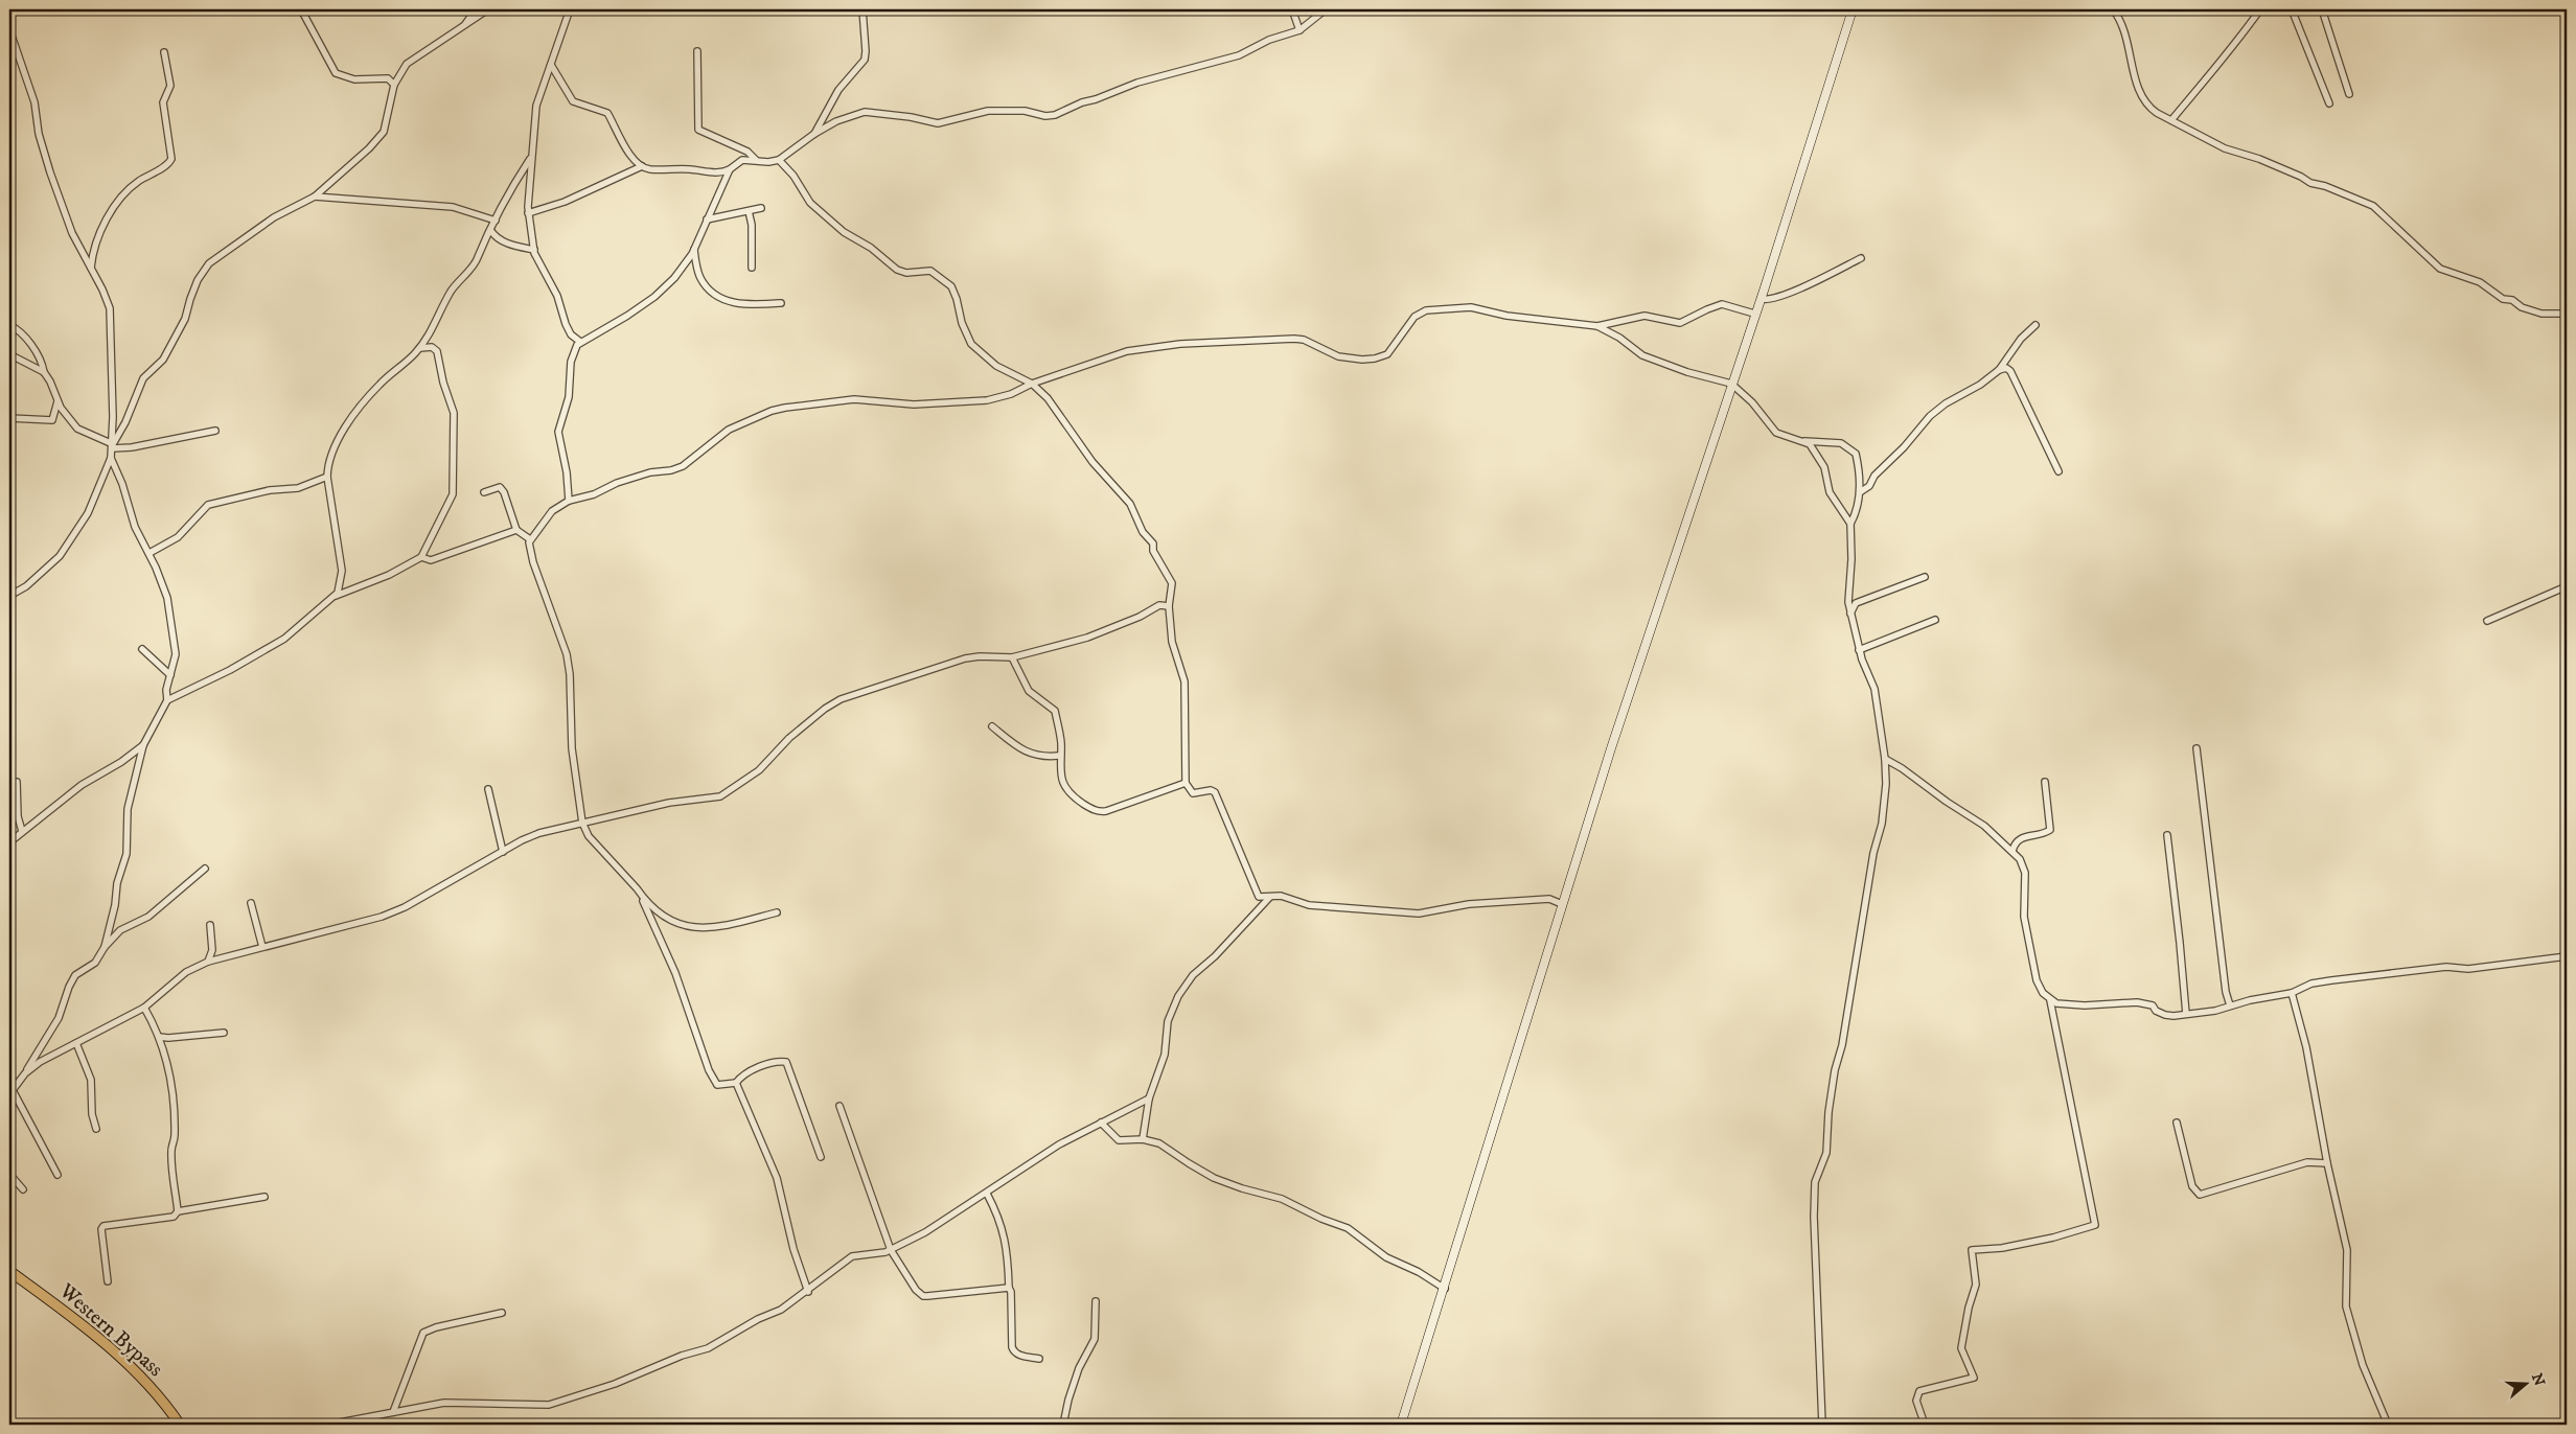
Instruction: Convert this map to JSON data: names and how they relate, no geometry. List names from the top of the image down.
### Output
{
  "streets": {
    "main road": ["Western Bypass"]
  },
  "north": "right"
}
